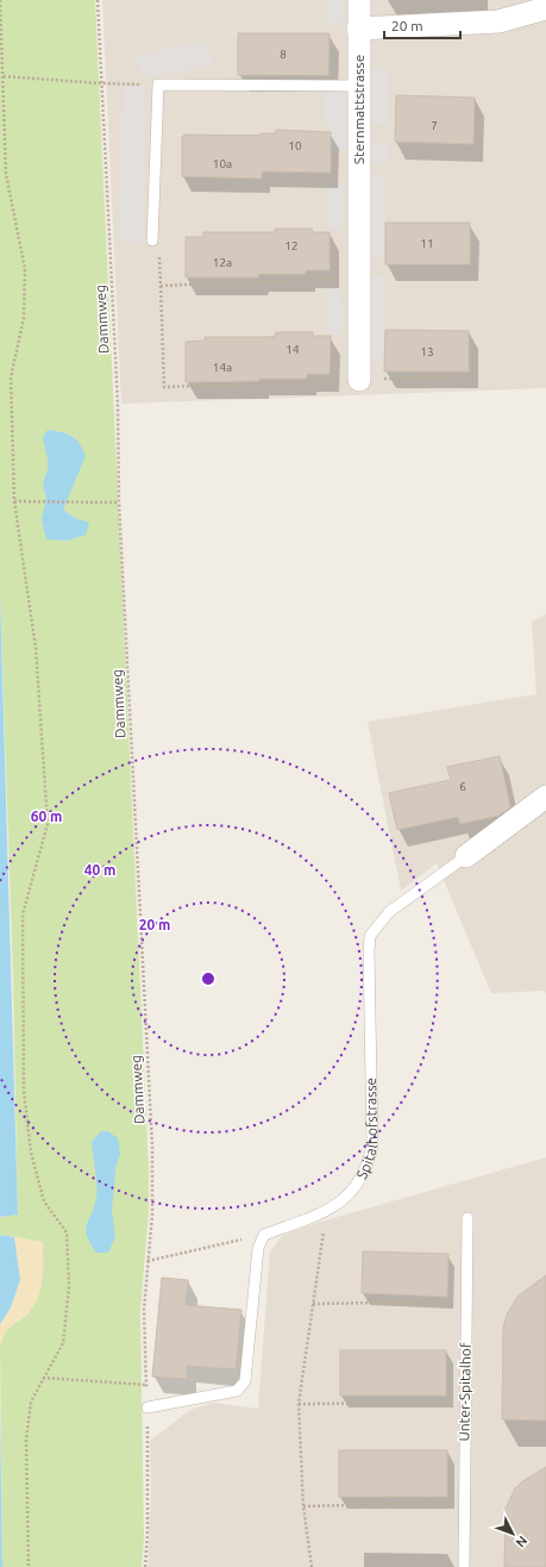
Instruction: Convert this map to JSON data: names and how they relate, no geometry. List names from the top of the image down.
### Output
{
  "streets": {
    "street": ["Sternmattstrasse", "Spitalhofstrasse"],
    "lane": ["Unter-Spitalhof"],
    "path": ["Dammweg"]
  },
  "house_numbers": [
    "8",
    "7",
    "10",
    "10a",
    "11",
    "12",
    "12a",
    "14",
    "13",
    "14a",
    "6"
  ],
  "scale_bar": "20 m",
  "north": "bottom right",
  "rings": ["60 m", "40 m", "20 m"]
}
